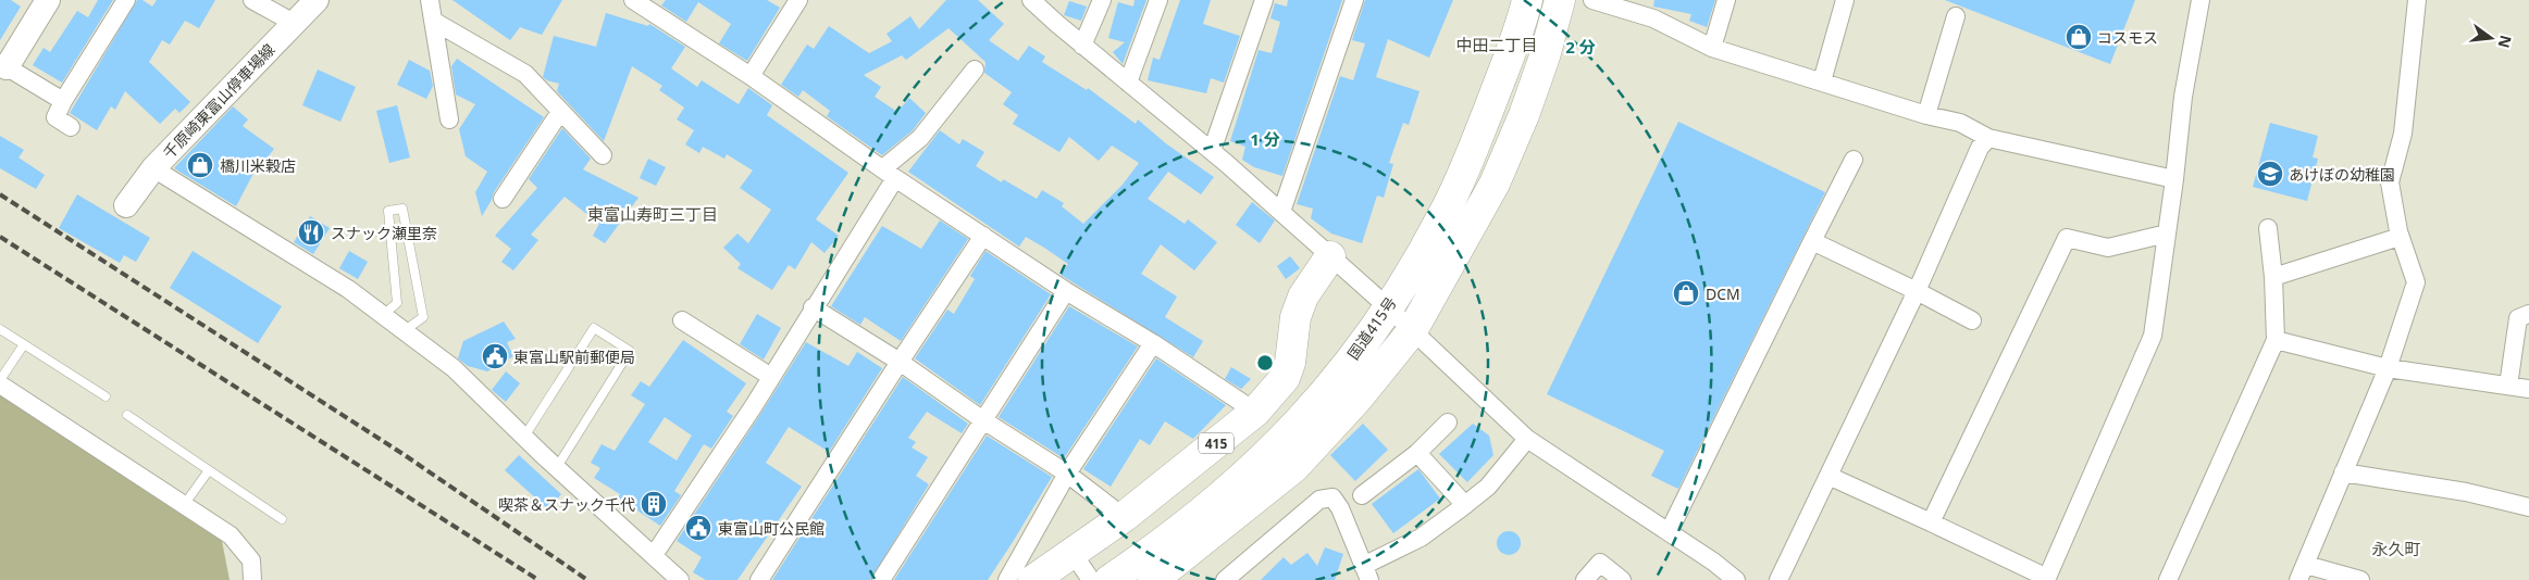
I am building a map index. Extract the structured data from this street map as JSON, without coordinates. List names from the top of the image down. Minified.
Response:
{"streets":{"highway":["国道415号","415"],"main road":["千原崎東富山停車場線"]},"districts":["中田二丁目","東富山寿町三丁目","永久町"],"places":{"shop":["コスモス","橋川米穀店","DCM"],"school or university":["あけぼの幼稚園"],"restaurant":["スナック瀬里奈"],"public building":["東富山駅前郵便局","東富山町公民館"],"building":["喫茶＆スナック千代"]},"north":"right","rings":["2 分","1 分"]}
